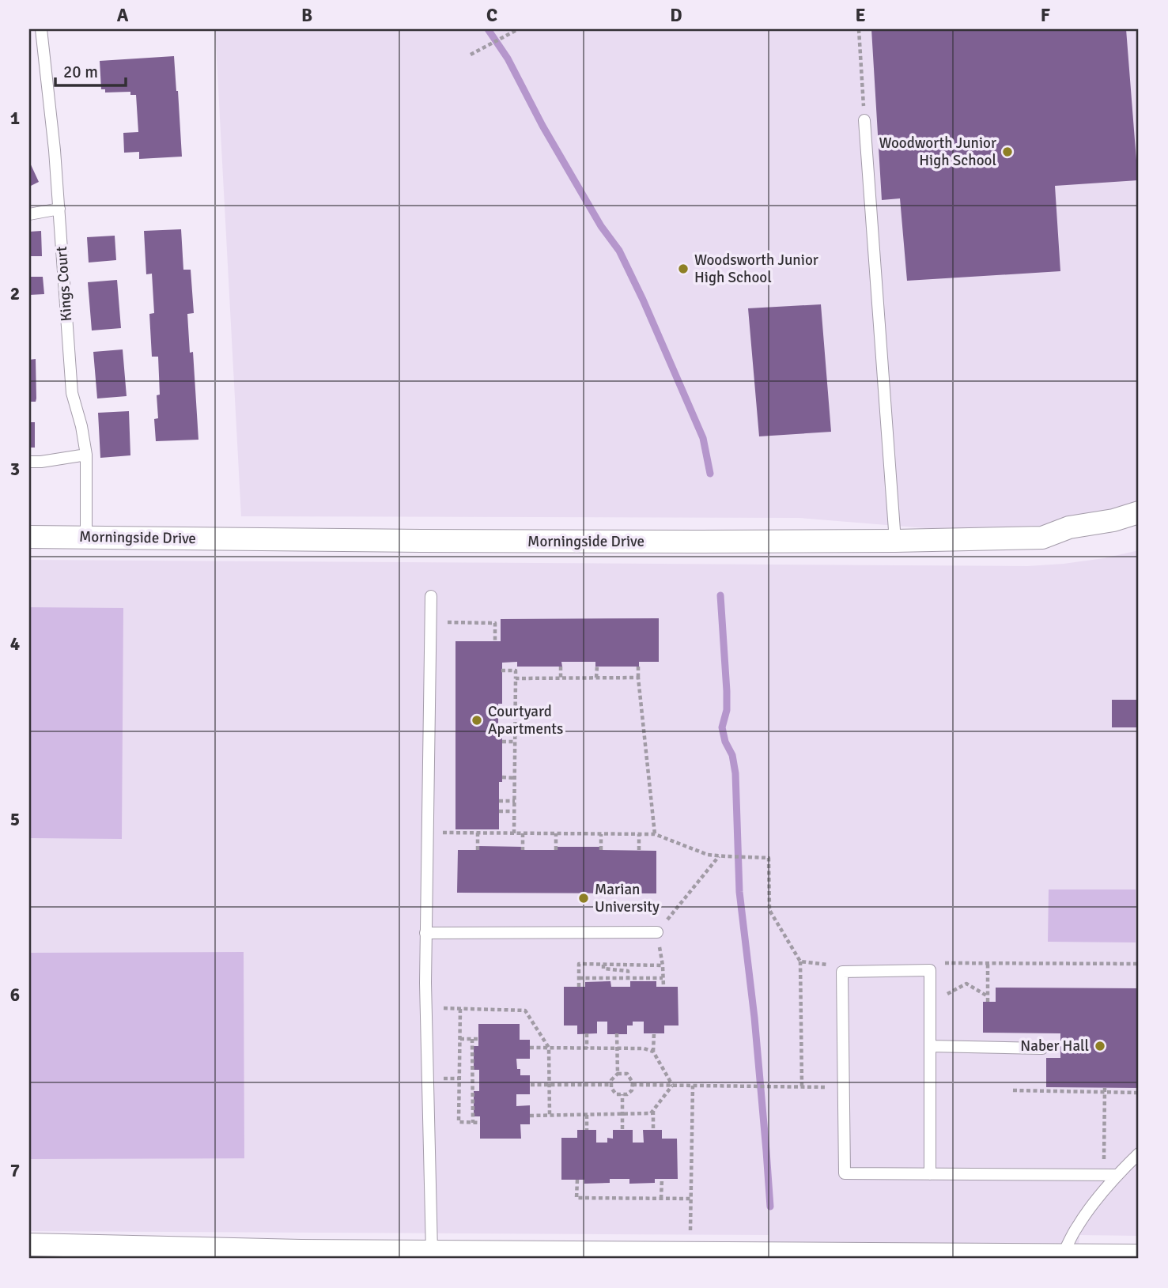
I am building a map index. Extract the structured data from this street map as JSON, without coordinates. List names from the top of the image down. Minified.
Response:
{"streets":{"street":["Morningside Drive"],"lane":["Kings Court"]},"crossings":[["Kings Court","Morningside Drive"]],"places":["Woodworth Junior High School","Woodsworth Junior High School","Courtyard Apartments","Marian University","Naber Hall"],"scale_bar":"20 m","grid":{"columns":["A","B","C","D","E","F"],"rows":["1","2","3","4","5","6","7"]}}
